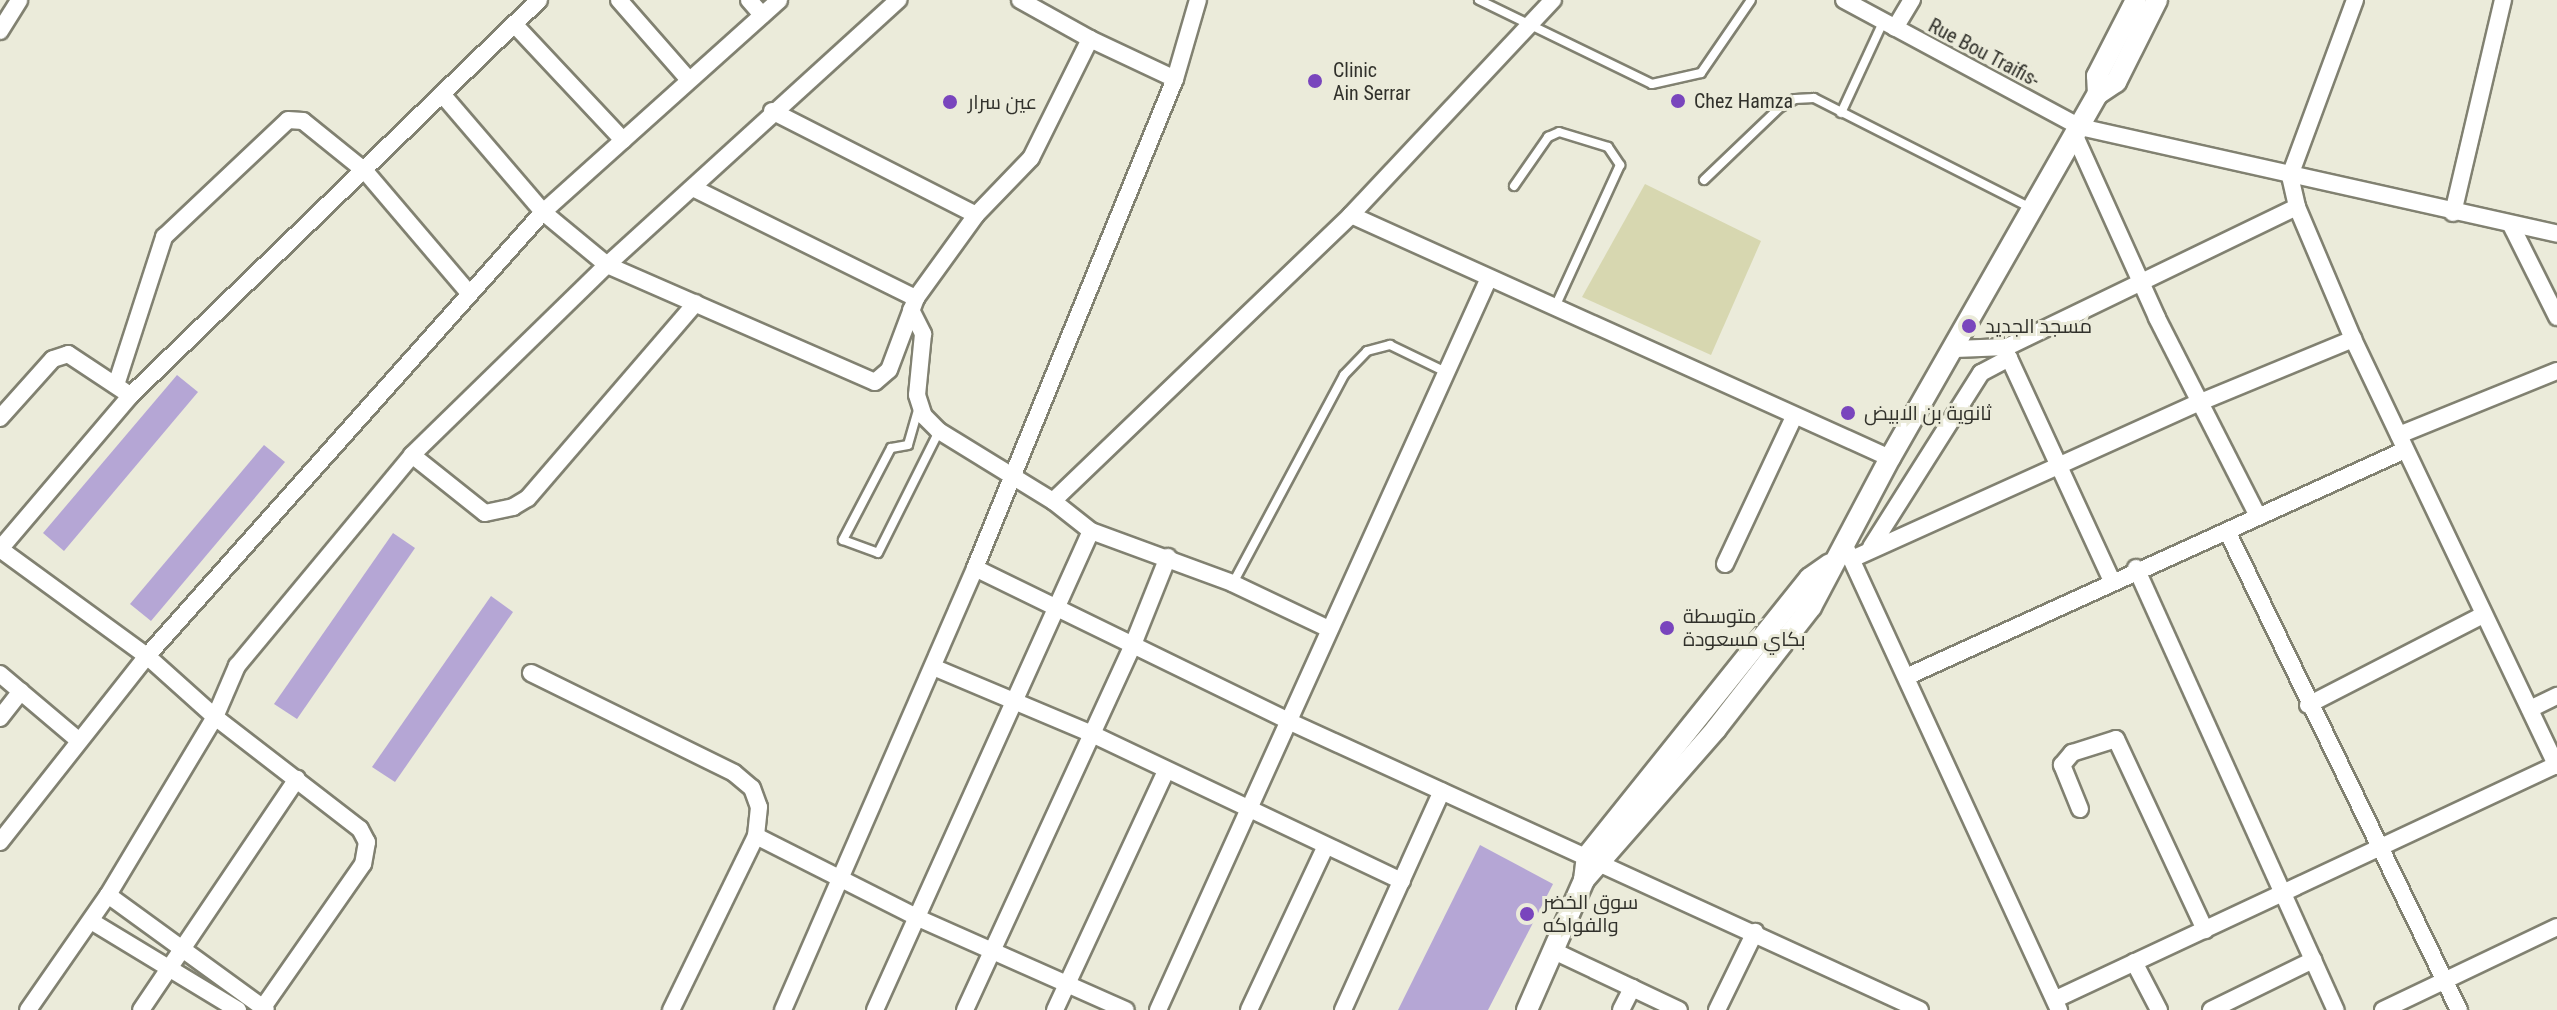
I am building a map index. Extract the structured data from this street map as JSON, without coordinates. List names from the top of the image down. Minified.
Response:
{"streets":{"street":["Rue Bou Traifis-"]},"places":["Clinic Ain Serrar","Chez Hamza","عين سرار","مسجد الجديد","ثانوية بن الابيض","متوسطة بكاي مسعودة","سوق الخضر والفواكه"]}
